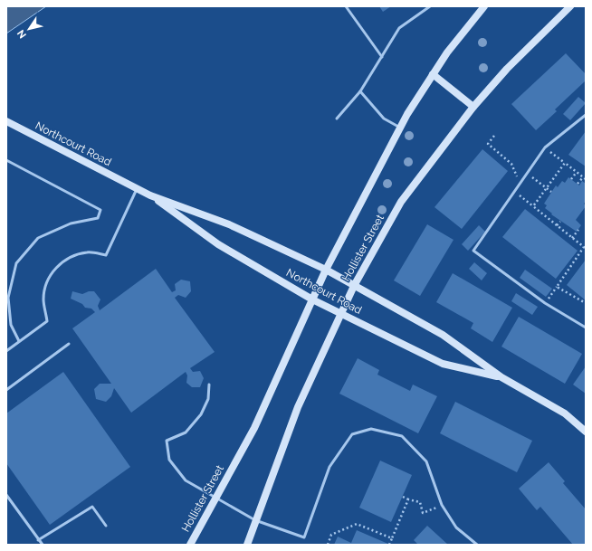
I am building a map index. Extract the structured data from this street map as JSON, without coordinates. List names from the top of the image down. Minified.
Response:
{"streets":{"main road":["Northcourt Road","Hollister Street"]},"crossings":[["Northcourt Road","Hollister Street"]],"north":"bottom left"}
